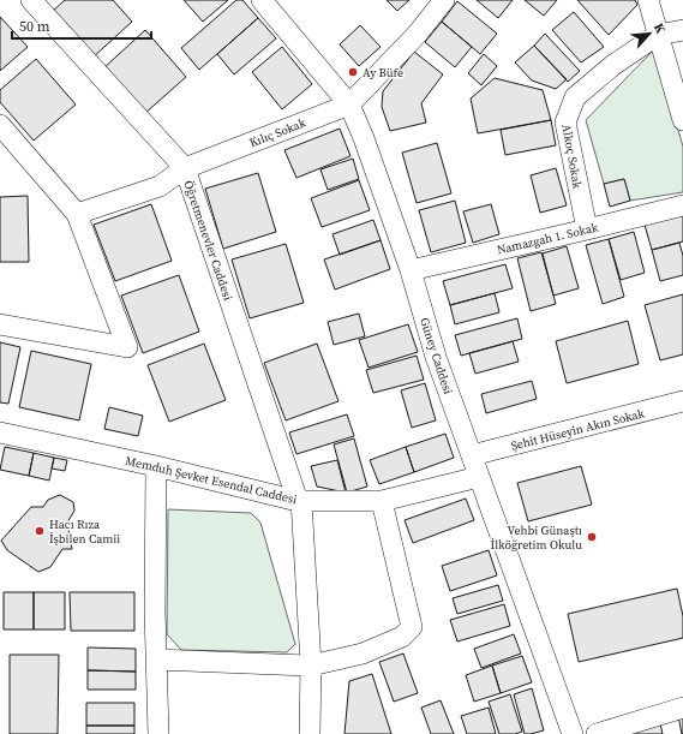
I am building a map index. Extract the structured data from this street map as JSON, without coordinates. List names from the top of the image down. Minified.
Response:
{"streets":{"street":["Kılıç Sokak","Alkoç Sokak","Namazgah 1. Sokak","Öğretmenevler Caddesi","Güney Caddesi","Şehit Hüseyin Akın Sokak","Memduh Şevket Esendal Caddesi"]},"crossings":[["Kılıç Sokak","Öğretmenevler Caddesi"],["Kılıç Sokak","Güney Caddesi"],["Alkoç Sokak","Namazgah 1. Sokak"],["Namazgah 1. Sokak","Güney Caddesi"],["Öğretmenevler Caddesi","Memduh Şevket Esendal Caddesi"],["Güney Caddesi","Şehit Hüseyin Akın Sokak"],["Güney Caddesi","Memduh Şevket Esendal Caddesi"]],"places":["Ay Büfe","Hacı Rıza İşbilen Camii","Vehbi Günaştı İlköğretim Okulu"],"scale_bar":"50 m","north":"top right"}
